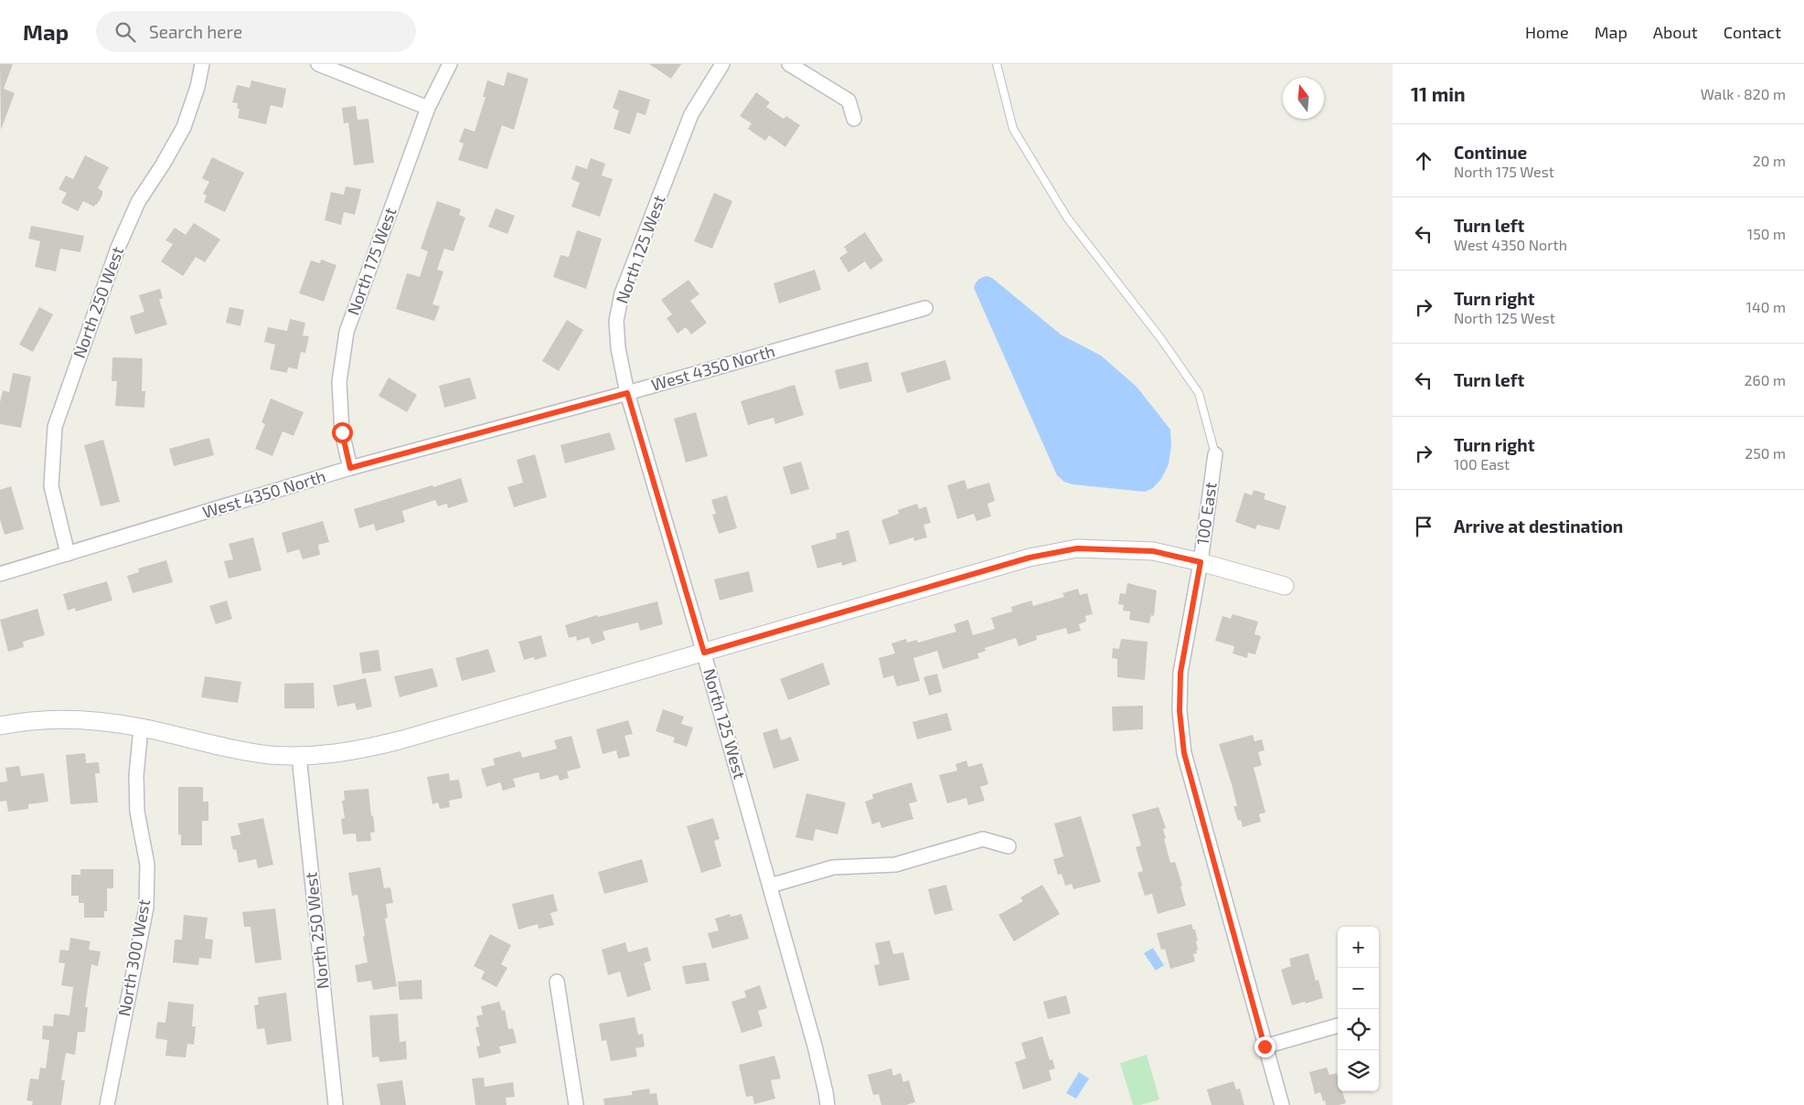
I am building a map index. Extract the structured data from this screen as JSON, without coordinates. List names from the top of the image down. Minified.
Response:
{"streets":{"street":["North 125 West","North 175 West","North 250 West","West 4350 North","100 East","North 300 West"]},"crossings":[["North 125 West","West 4350 North"],["North 175 West","West 4350 North"],["North 250 West","West 4350 North"]],"north":"top","page":{"header":"Map","search":"Search here","nav":["Home","Map","About","Contact"],"heading":["11 min","Walk · 820 m"],"list":[["Continue","North 175 West","20 m"],["Turn left","West 4350 North","150 m"],["Turn right","North 125 West","140 m"],["Turn left","260 m"],["Turn right","100 East","250 m"],"Arrive at destination"],"map_buttons":["+","−"]}}
